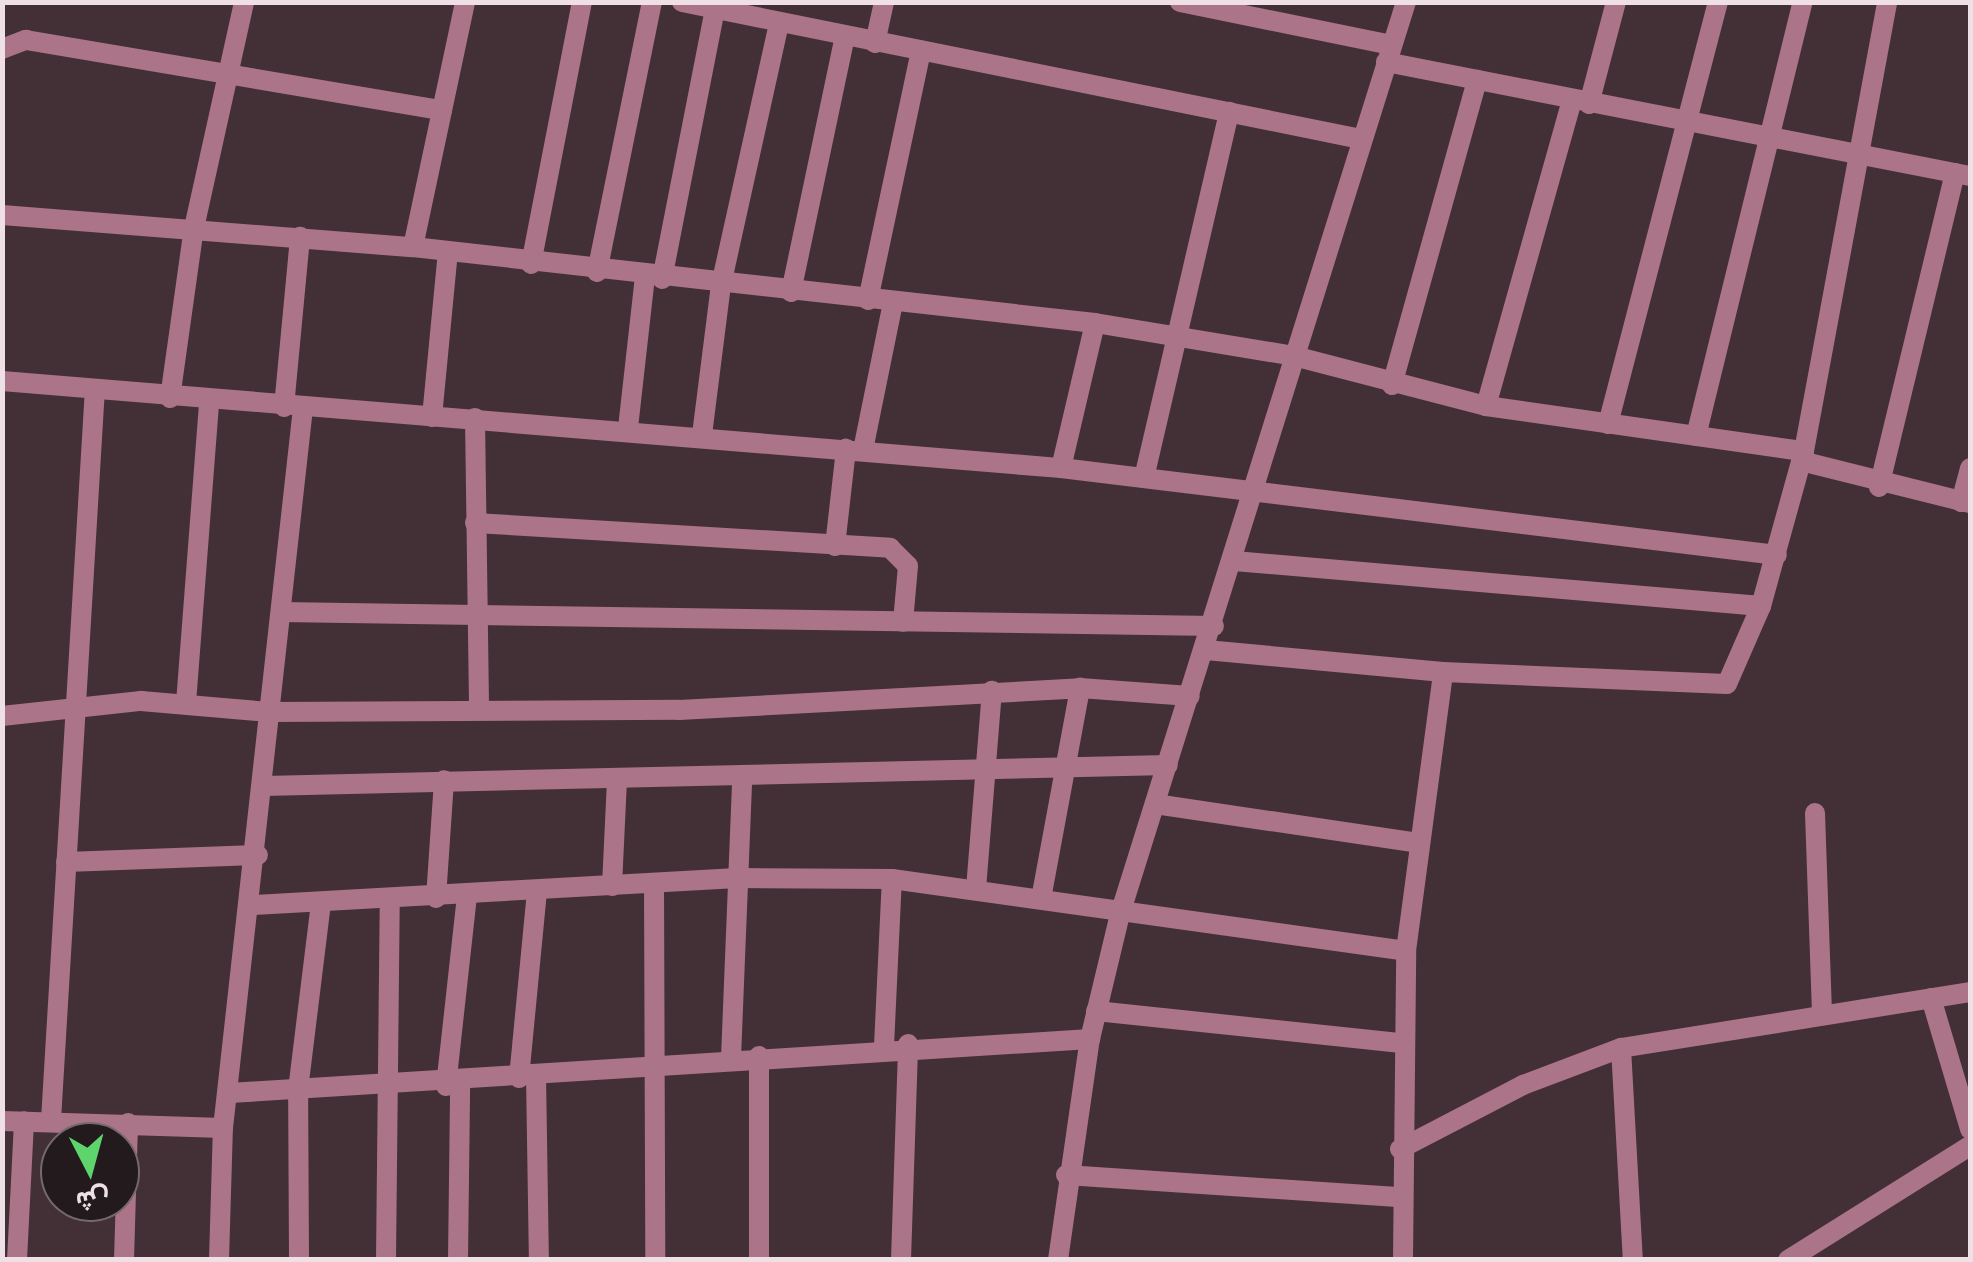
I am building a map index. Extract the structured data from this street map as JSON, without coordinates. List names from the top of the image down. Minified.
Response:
{"north":"bottom"}
